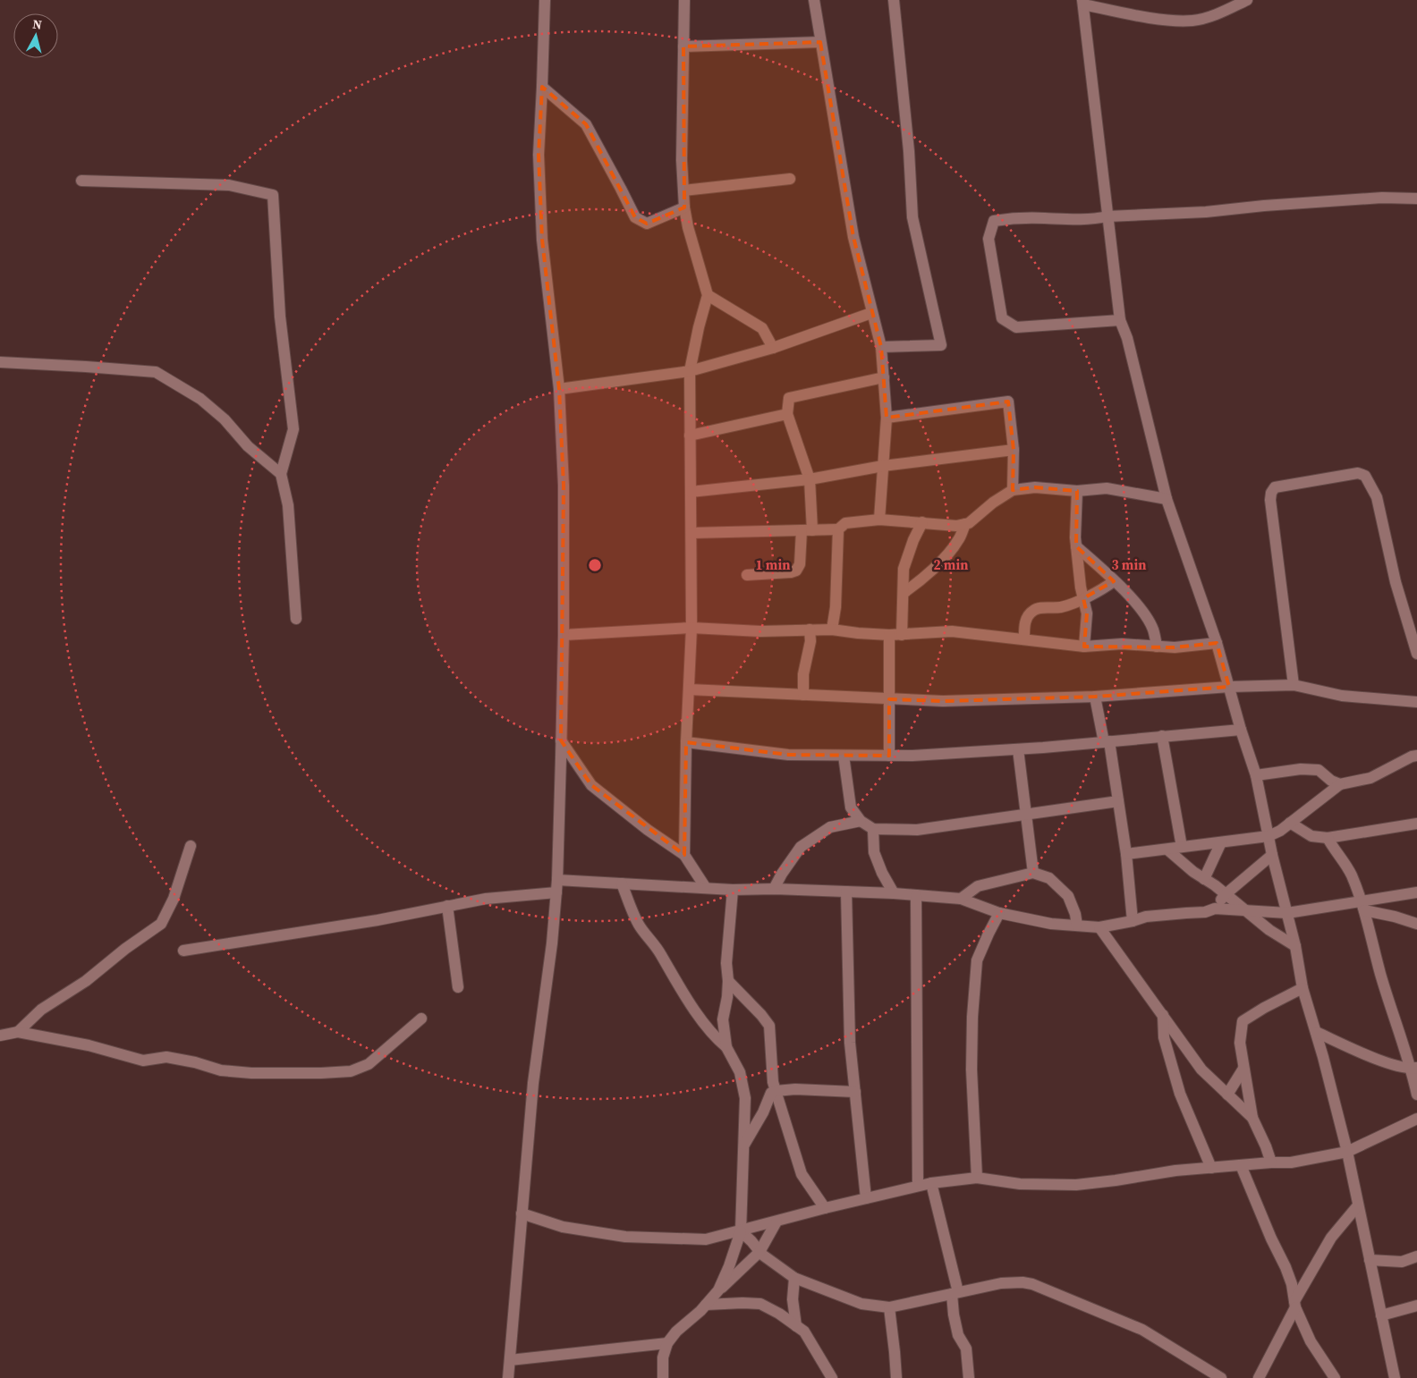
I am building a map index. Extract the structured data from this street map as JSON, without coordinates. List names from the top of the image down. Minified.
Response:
{"north":"top","rings":["1 min","2 min","3 min"]}
